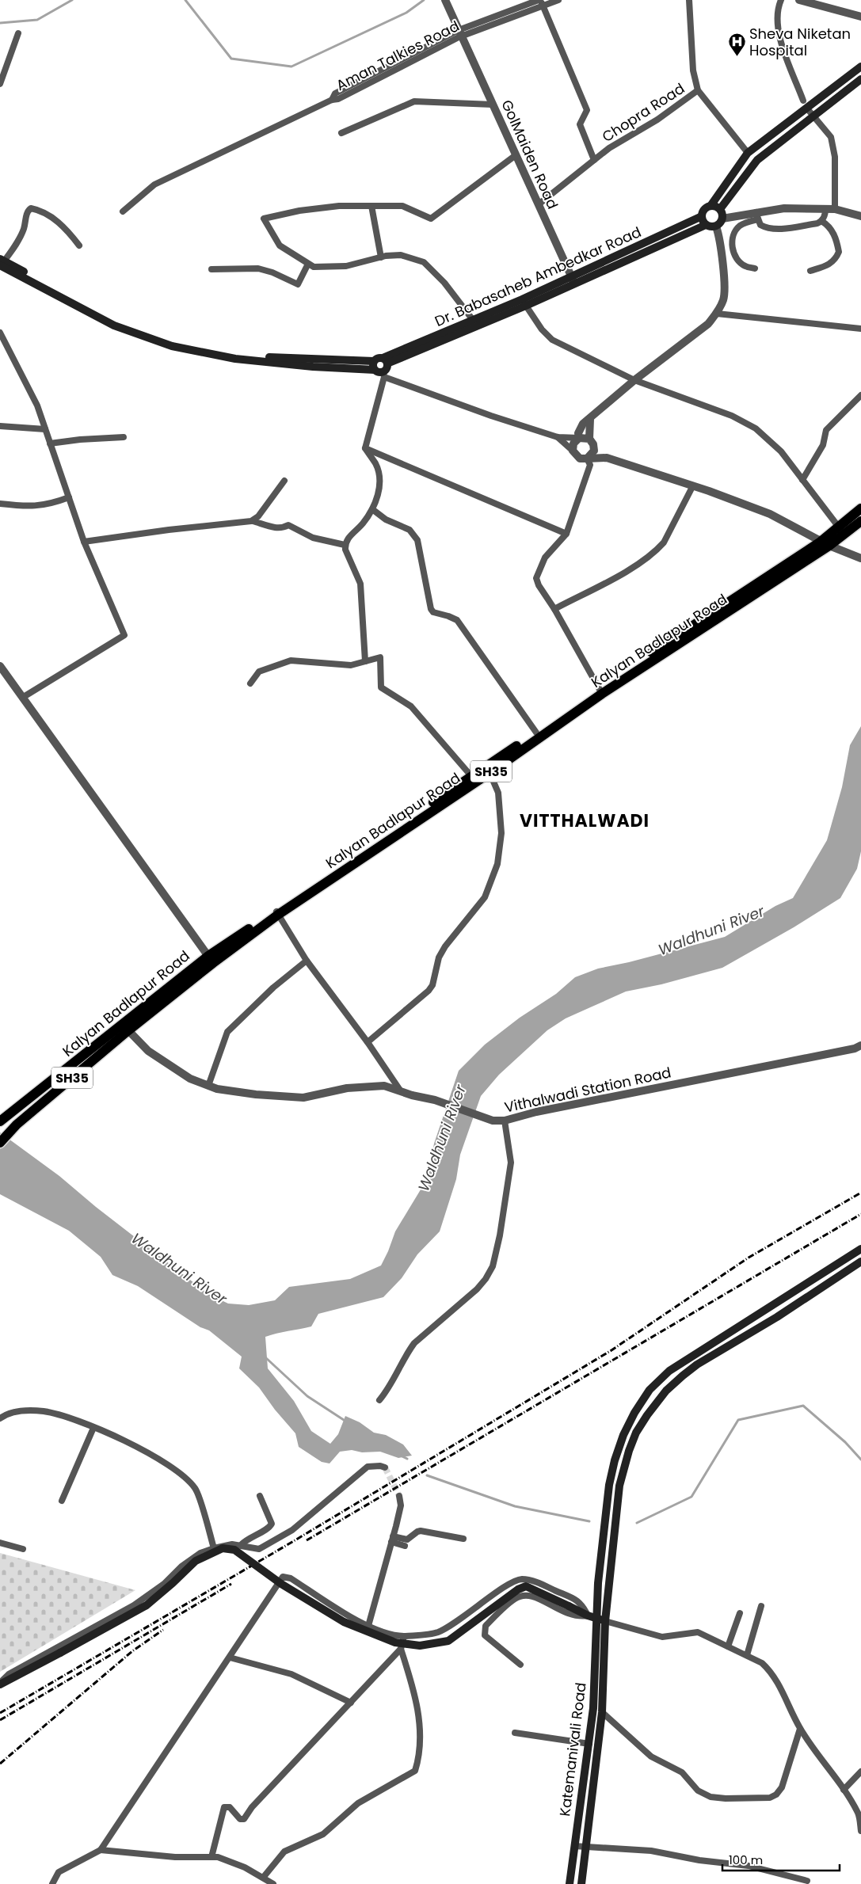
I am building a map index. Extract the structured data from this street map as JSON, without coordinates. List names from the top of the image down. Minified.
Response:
{"streets":{"main road":["Dr. Babasaheb Ambedkar Road","Kalyan Badlapur Road","SH35","Katemanivali Road"],"street":["Aman Talkies Road","Chopra Road","GolMaiden Road","Vithalwadi Station Road"]},"crossings":[["Aman Talkies Road","GolMaiden Road"],["Chopra Road","GolMaiden Road"],["GolMaiden Road","Dr. Babasaheb Ambedkar Road"],["Kalyan Badlapur Road","Vithalwadi Station Road"]],"districts":["VITTHALWADI"],"water":["Waldhuni River"],"places":{"hospital":["Sheva Niketan Hospital"]},"scale_bar":"100 m"}
